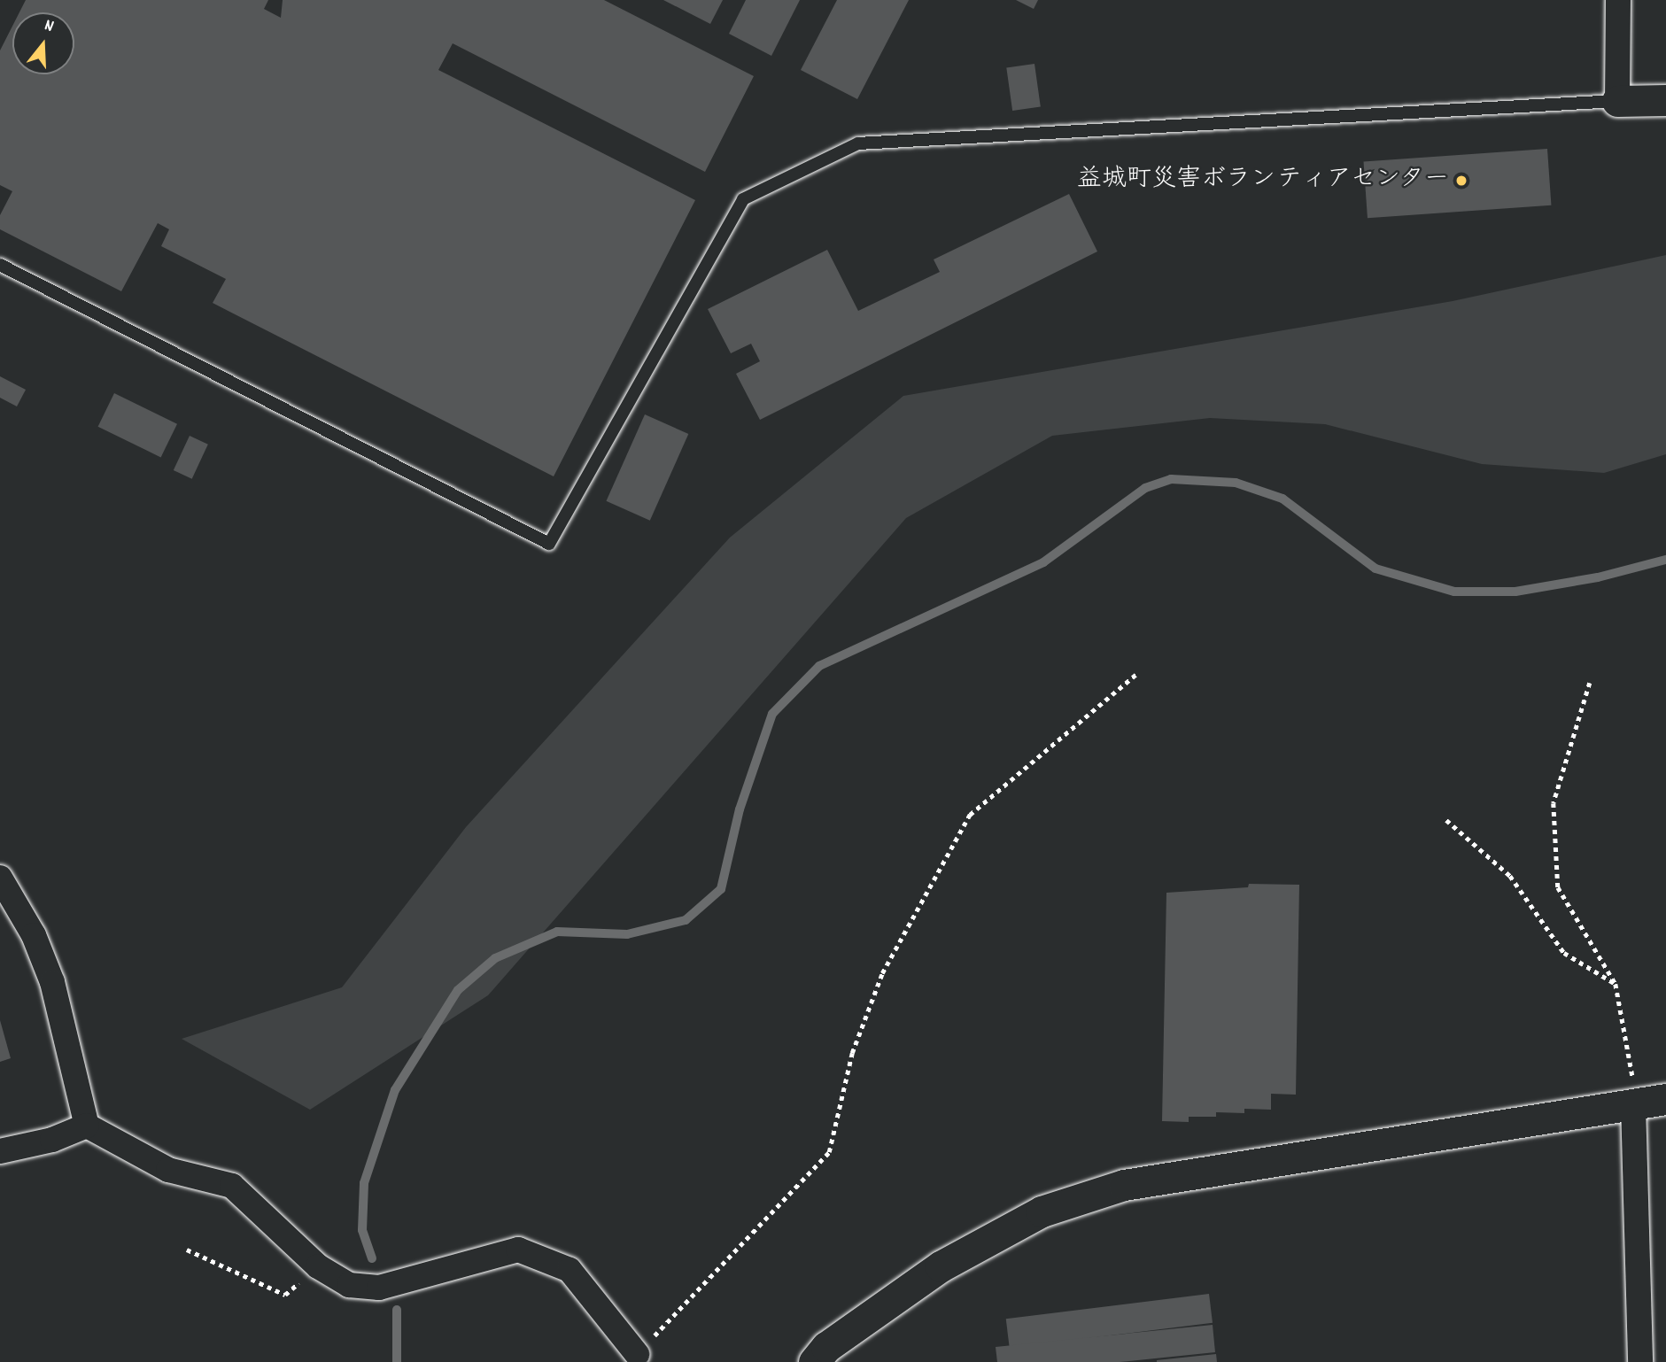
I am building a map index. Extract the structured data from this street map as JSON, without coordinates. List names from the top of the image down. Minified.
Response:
{"places":["益城町災害ボランティアセンター"],"north":"top"}
